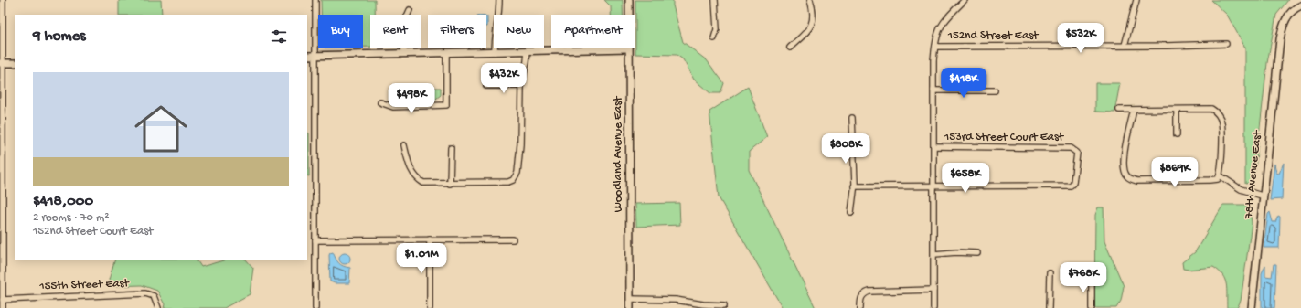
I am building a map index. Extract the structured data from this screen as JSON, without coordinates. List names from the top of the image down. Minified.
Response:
{"streets":{"street":["152nd Street East","153rd Street Court East","Woodland Avenue East","78th Avenue East","155th Street East"]},"page":{"chip":["Buy","Rent","Filters","New","Apartment"],"heading":"9 homes","price":["$532K","$432K","$418K","$498K","$808K","$869K","$658K","$1.01M","$768K"],"list":[{"name":"$418,000","note":"2 rooms · 70 m² · 152nd Street Court East"}]}}
